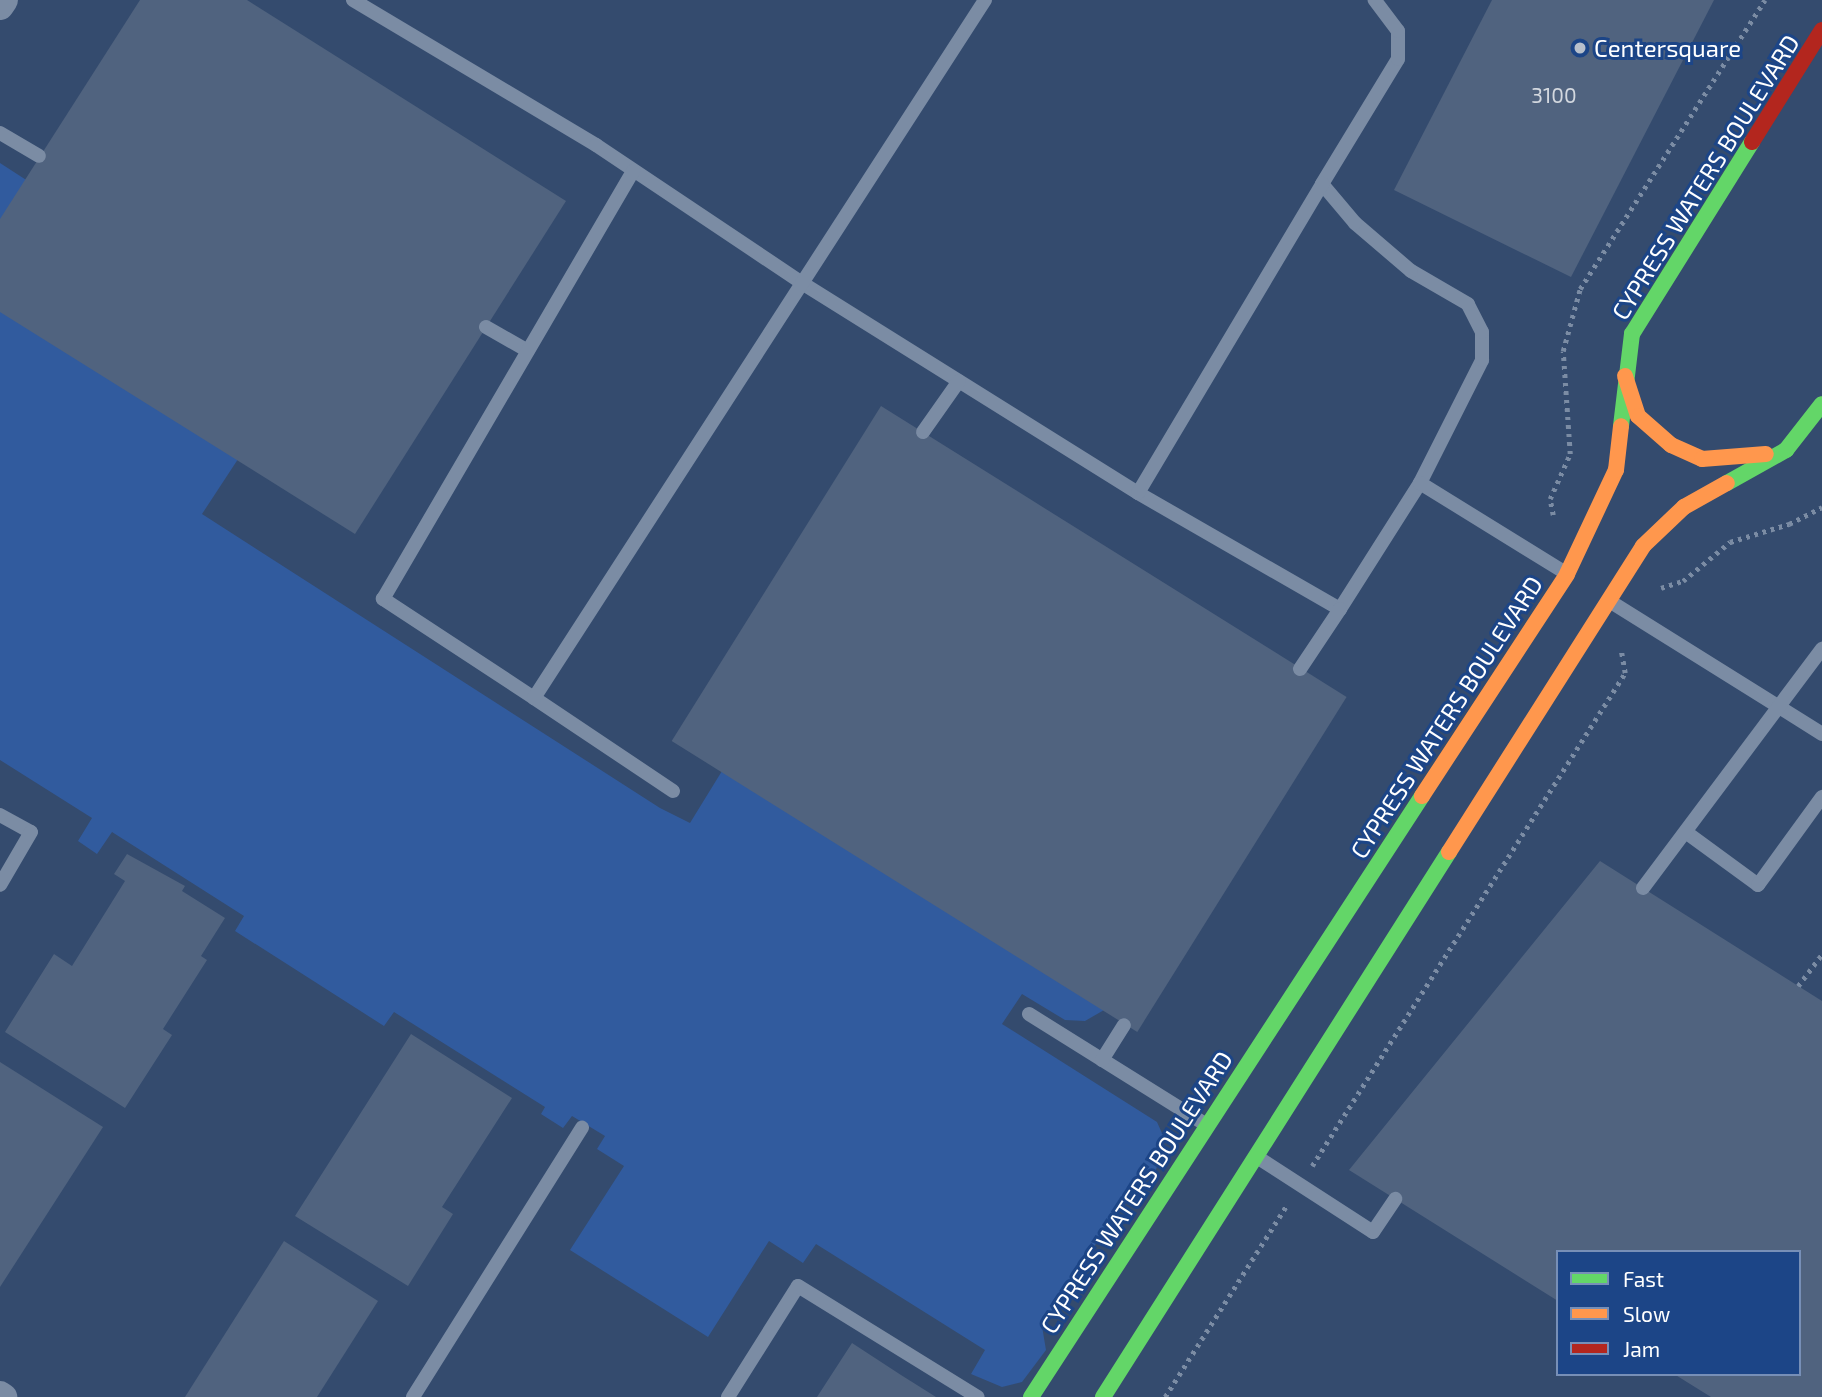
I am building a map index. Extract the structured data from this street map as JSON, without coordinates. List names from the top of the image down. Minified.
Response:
{"streets":{"street":["CYPRESS WATERS BOULEVARD"]},"places":["Centersquare"],"house_numbers":["3100"],"legend":["Fast","Slow","Jam"]}
